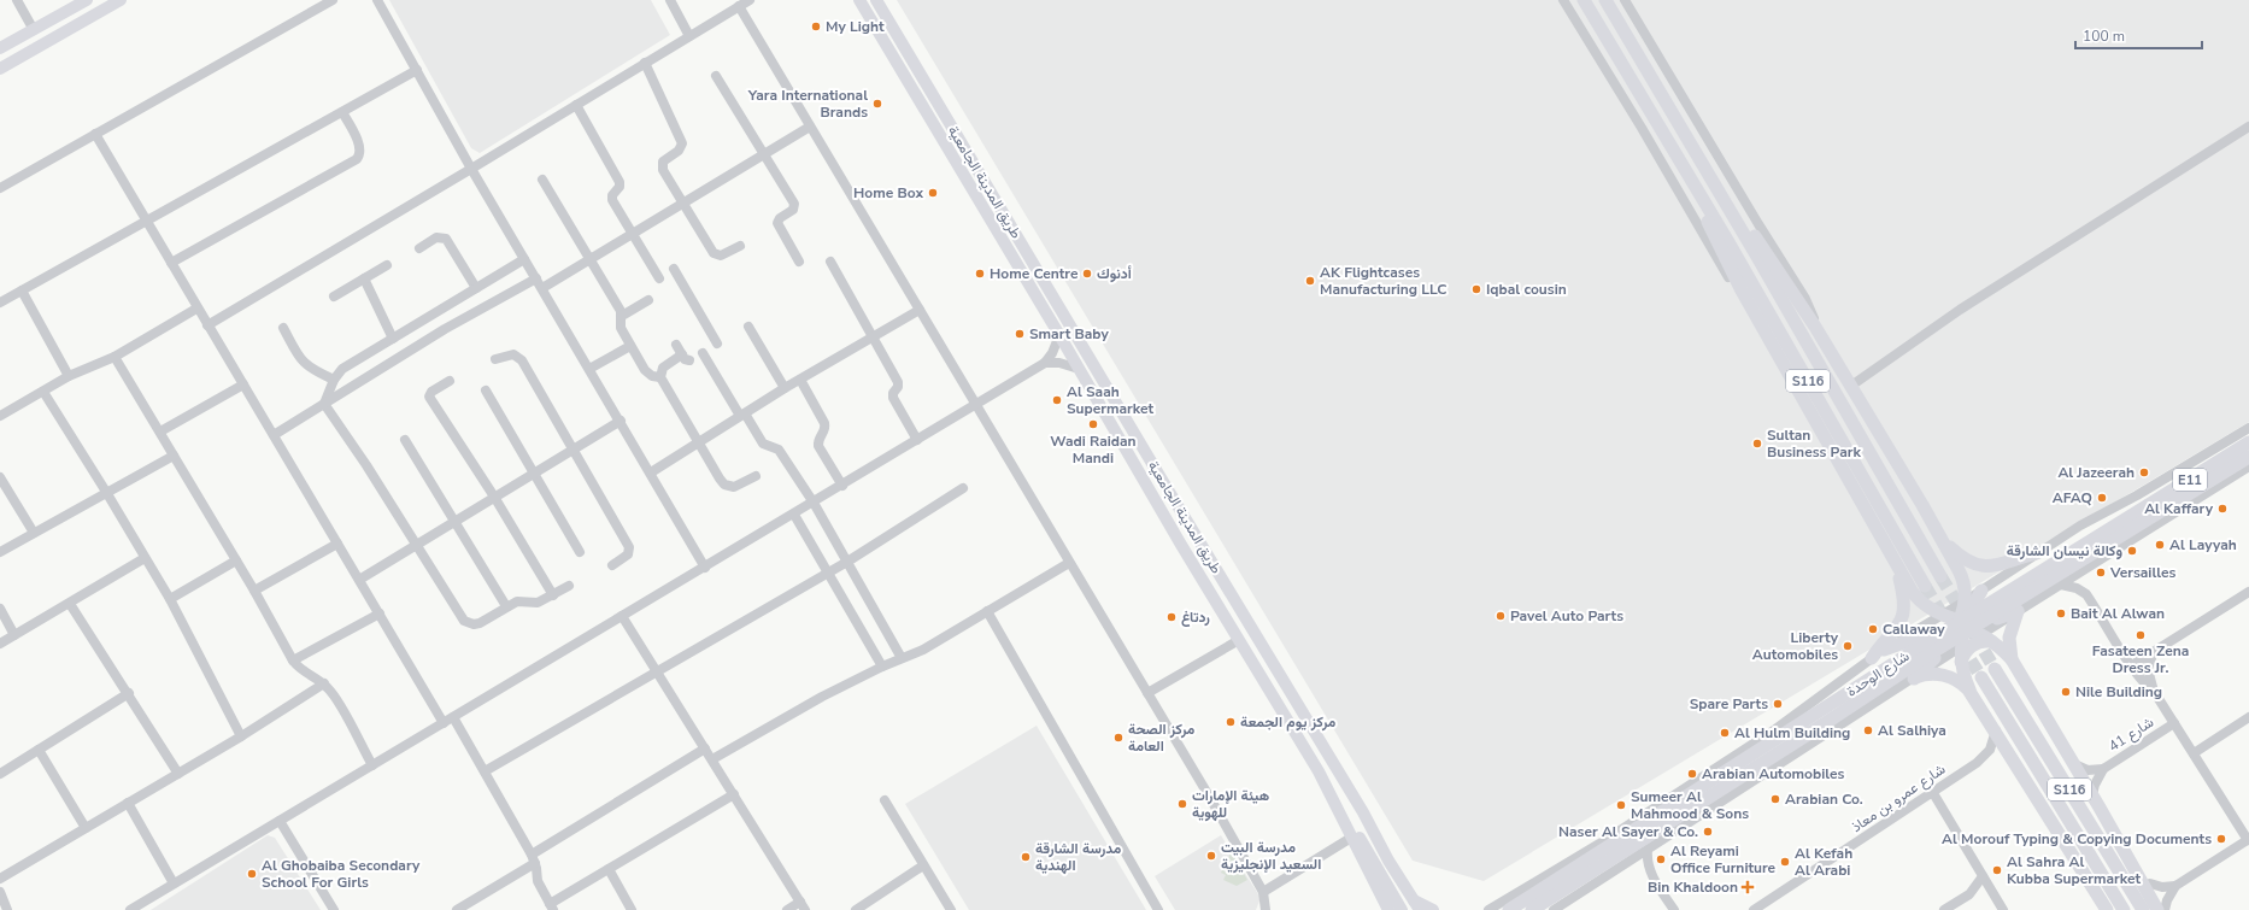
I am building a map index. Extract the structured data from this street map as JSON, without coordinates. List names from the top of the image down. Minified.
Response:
{"streets":{"highway":["S116","E11","شارع الوحدة"],"main road":["طريق المدينة الجامعية"],"street":["شارع 41","شارع عمرو بن معاذ"]},"places":{"other":["My Light","Yara International Brands","Home Box","Home Centre","أدنوك","AK Flightcases Manufacturing LLC","Iqbal cousin","Smart Baby","Al Saah Supermarket","Wadi Raidan Mandi","Sultan Business Park","Al Jazeerah","AFAQ","Al Kaffary","Al Layyah","وكالة نيسان الشارقة","Versailles","Bait Al Alwan","Pavel Auto Parts","ردتاغ","Callaway","Fasateen Zena Dress Jr.","Liberty Automobiles","Nile Building","Spare Parts","مركز يوم الجمعة","Al Salhiya","Al Hulm Building","مركز الصحة العامة","Arabian Automobiles","Arabian Co.","هيئة الإمارات للهوية","Sumeer Al Mahmood & Sons","Naser Al Sayer & Co.","Al Morouf Typing & Copying Documents","مدرسة البيت السعيد الإنجليزية","مدرسة الشارقة الهندية","Al Reyami Office Furniture","Al Kefah Al Arabi","Al Sahra Al Kubba Supermarket","Al Ghobaiba Secondary School For Girls"],"health":["Bin Khaldoon"]},"scale_bar":"100 m"}
